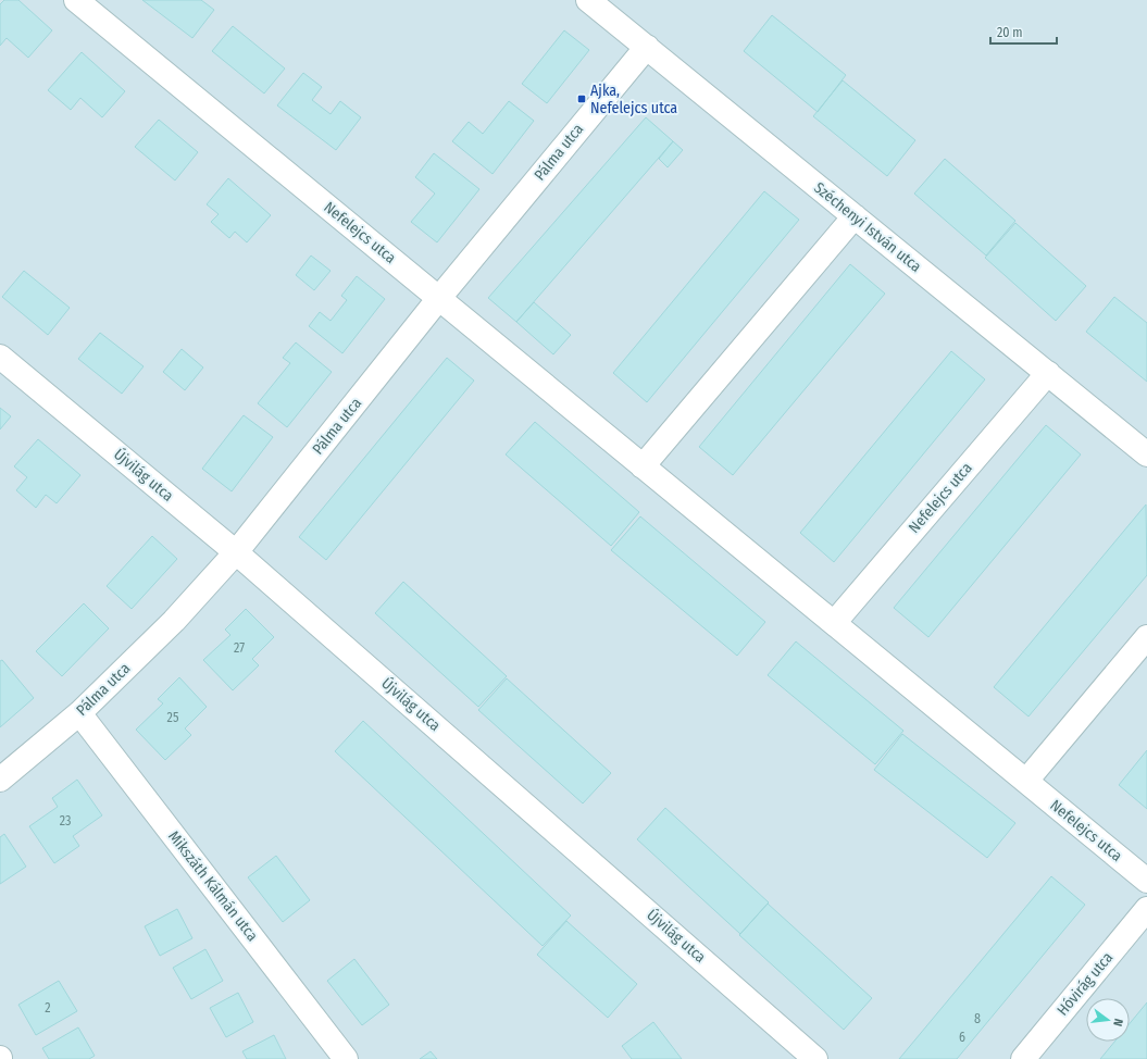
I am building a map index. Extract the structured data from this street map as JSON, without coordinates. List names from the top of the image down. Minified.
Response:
{"streets":{"street":["Pálma utca","Széchenyi István utca","Nefelejcs utca","Újvilág utca","Mikszáth Kálmán utca","Hóvirág utca"]},"crossings":[["Pálma utca","Széchenyi István utca"],["Pálma utca","Nefelejcs utca"],["Pálma utca","Újvilág utca"],["Pálma utca","Mikszáth Kálmán utca"],["Széchenyi István utca","Nefelejcs utca"]],"places":{"transit":["Ajka, Nefelejcs utca"]},"house_numbers":["27","25","23","2","8","6"],"scale_bar":"20 m","north":"right"}
